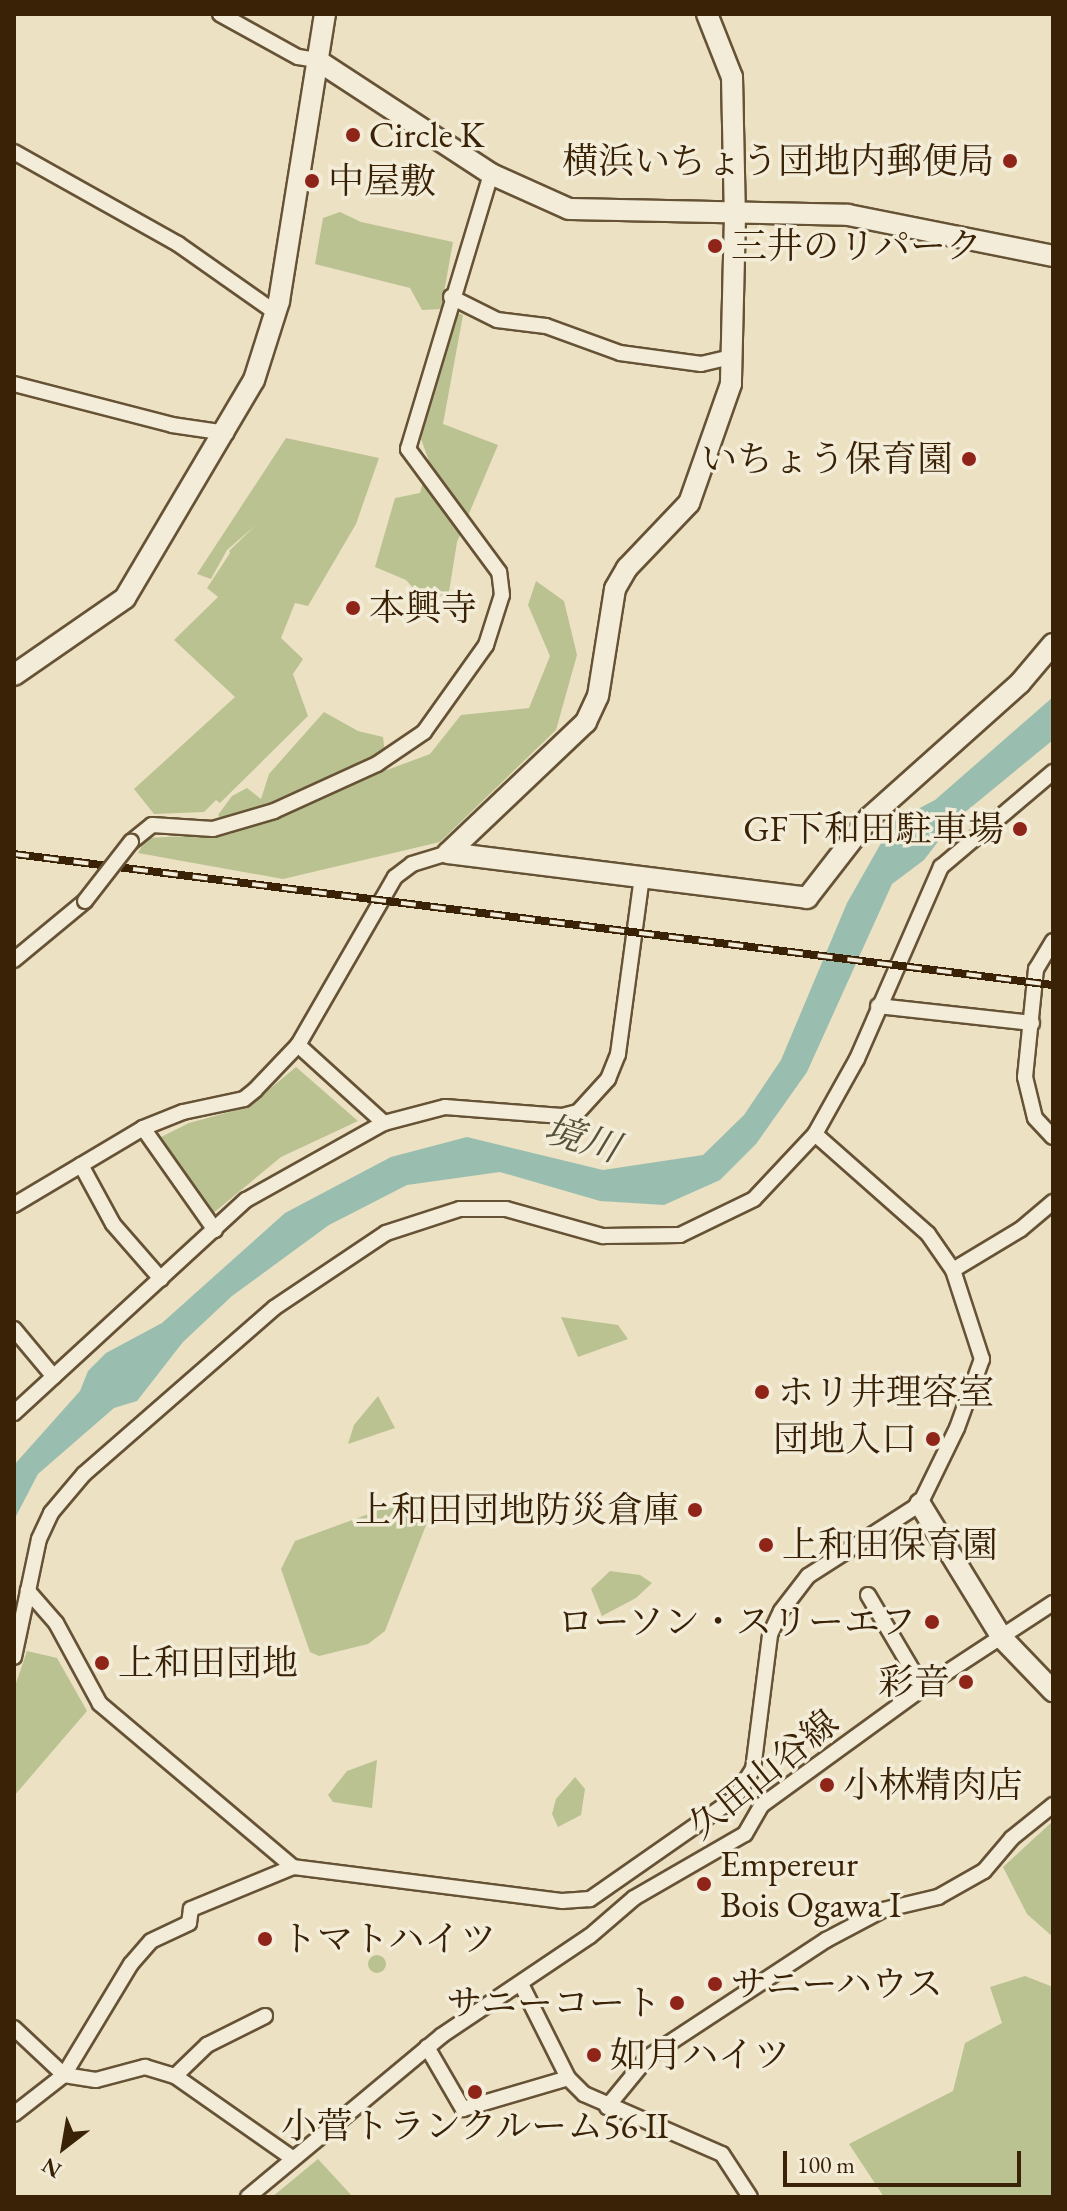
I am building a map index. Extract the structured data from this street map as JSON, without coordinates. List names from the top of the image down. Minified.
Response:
{"streets":{"street":["久田山谷線"]},"water":["境川"],"places":["Circle K","横浜いちょう団地内郵便局","中屋敷","三井のリパーク","いちょう保育園","本興寺","GF下和田駐車場","ホリ井理容室","団地入口","上和田団地防災倉庫","上和田保育園","ローソン・スリーエフ","上和田団地","彩音","小林精肉店","Empereur Bois Ogawa Ⅰ","トマトハイツ","サニーハウス","サニーコート","如月ハイツ","小菅トランクルーム56 Ⅱ"],"scale_bar":"100 m","north":"bottom left"}
